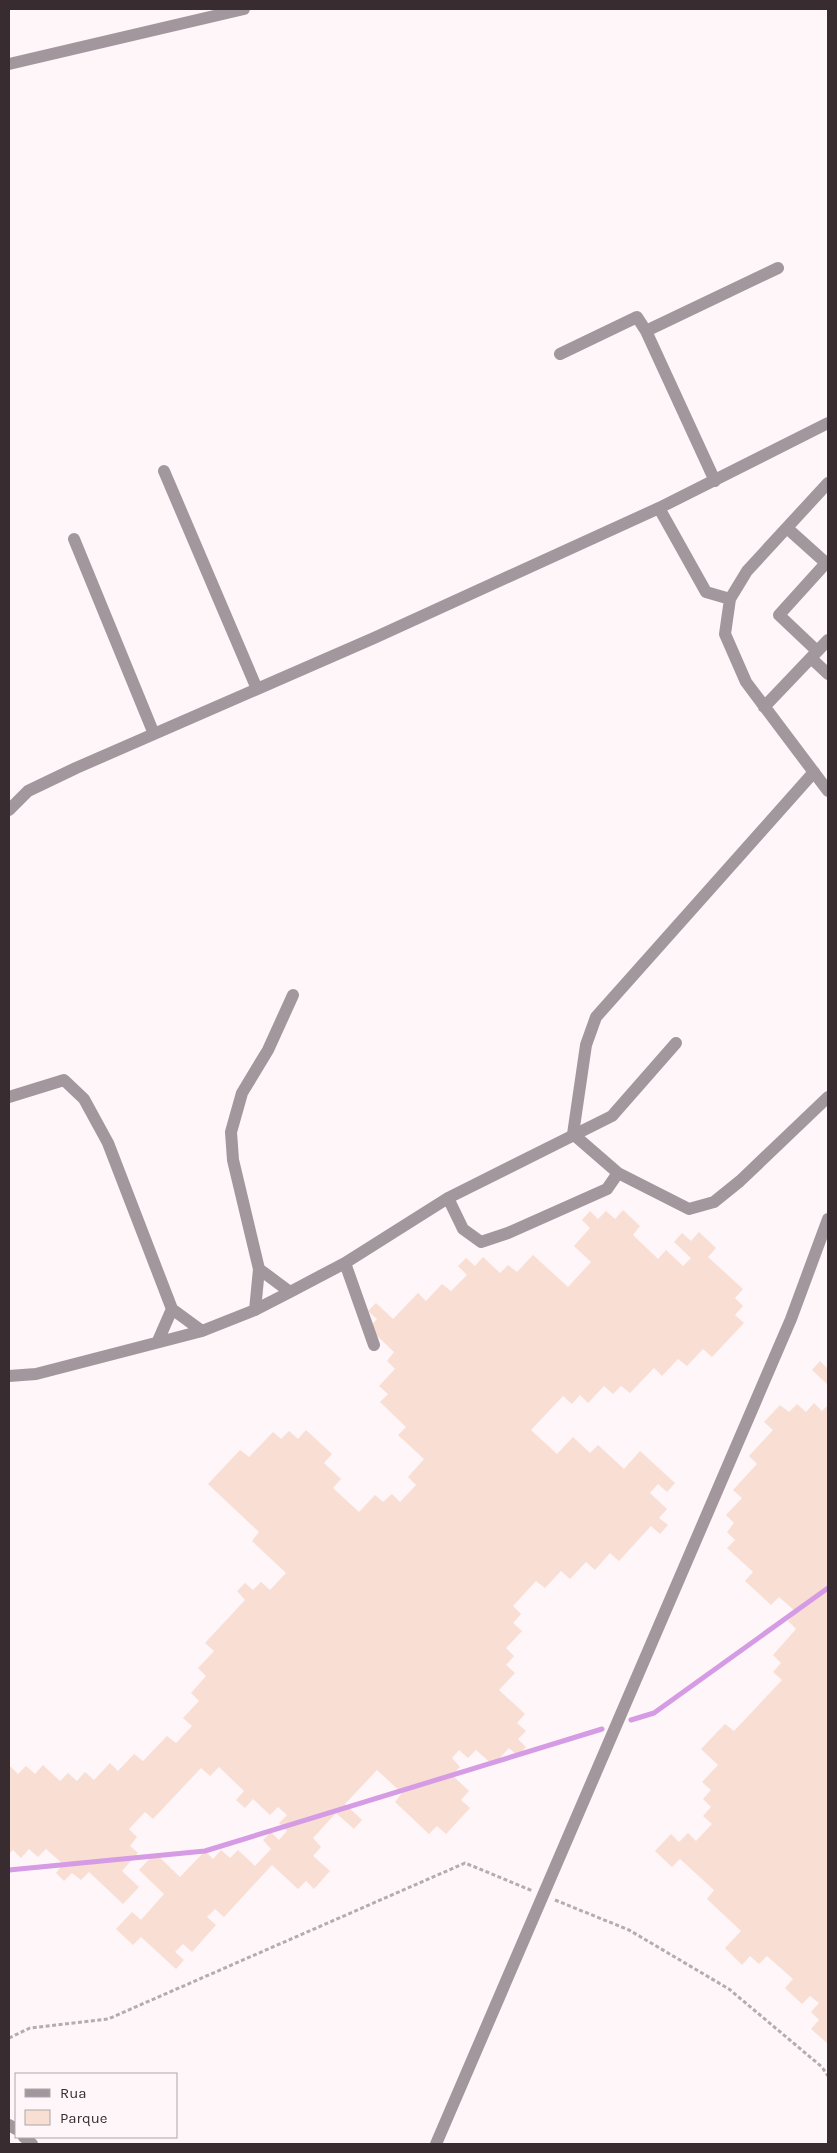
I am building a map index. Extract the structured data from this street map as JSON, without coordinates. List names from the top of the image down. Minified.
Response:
{"legend":["Rua","Parque"]}
